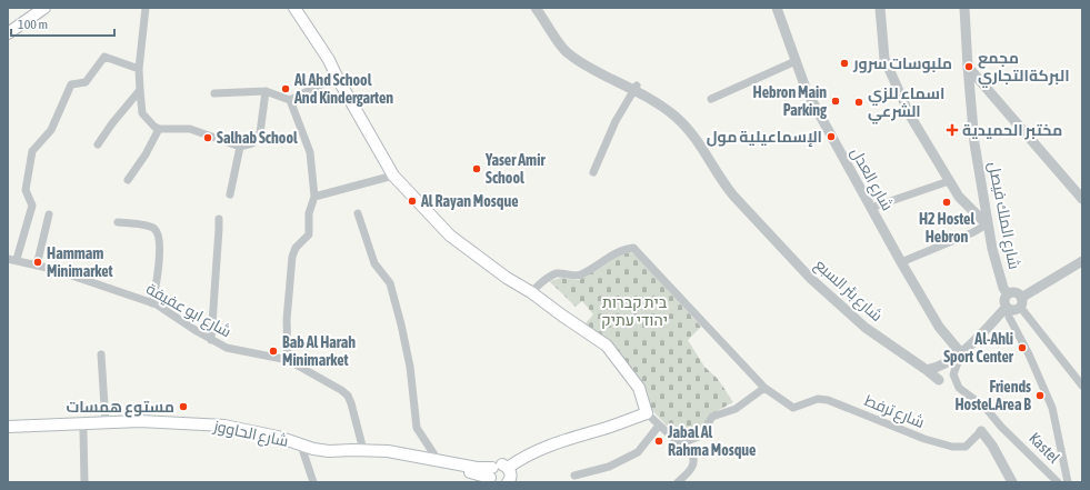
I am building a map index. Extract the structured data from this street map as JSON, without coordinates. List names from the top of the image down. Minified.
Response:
{"streets":{"main road":["شارع الحاووز"],"street":["شارع العدل","شارع الملك فيصل","شارع بئر السبع","شارع ابو عفيفة","شارع ترفط","Kastel"]},"crossings":[["شارع العدل","Kastel"],["شارع ابو عفيفة","شارع الحاووز"]],"parks":["בית קברות יהודי עתיק"],"places":{"other":["ملبوسات سرور","مجمع البركةالتجاري","Al Ahd School And Kindergarten","Hebron Main Parking","اسماء للزي الشرعي","الإسماعيلية مول","Salhab School","Yaser Amir School","Al Rayan Mosque","H2 Hostel Hebron","Hammam Minimarket","Al-Ahli Sport Center","Bab Al Harah Minimarket","Friends Hostel.Area B","مستوع همسات","Jabal Al Rahma Mosque"],"health":["مختبر الحميدية"]},"scale_bar":"100 m"}
